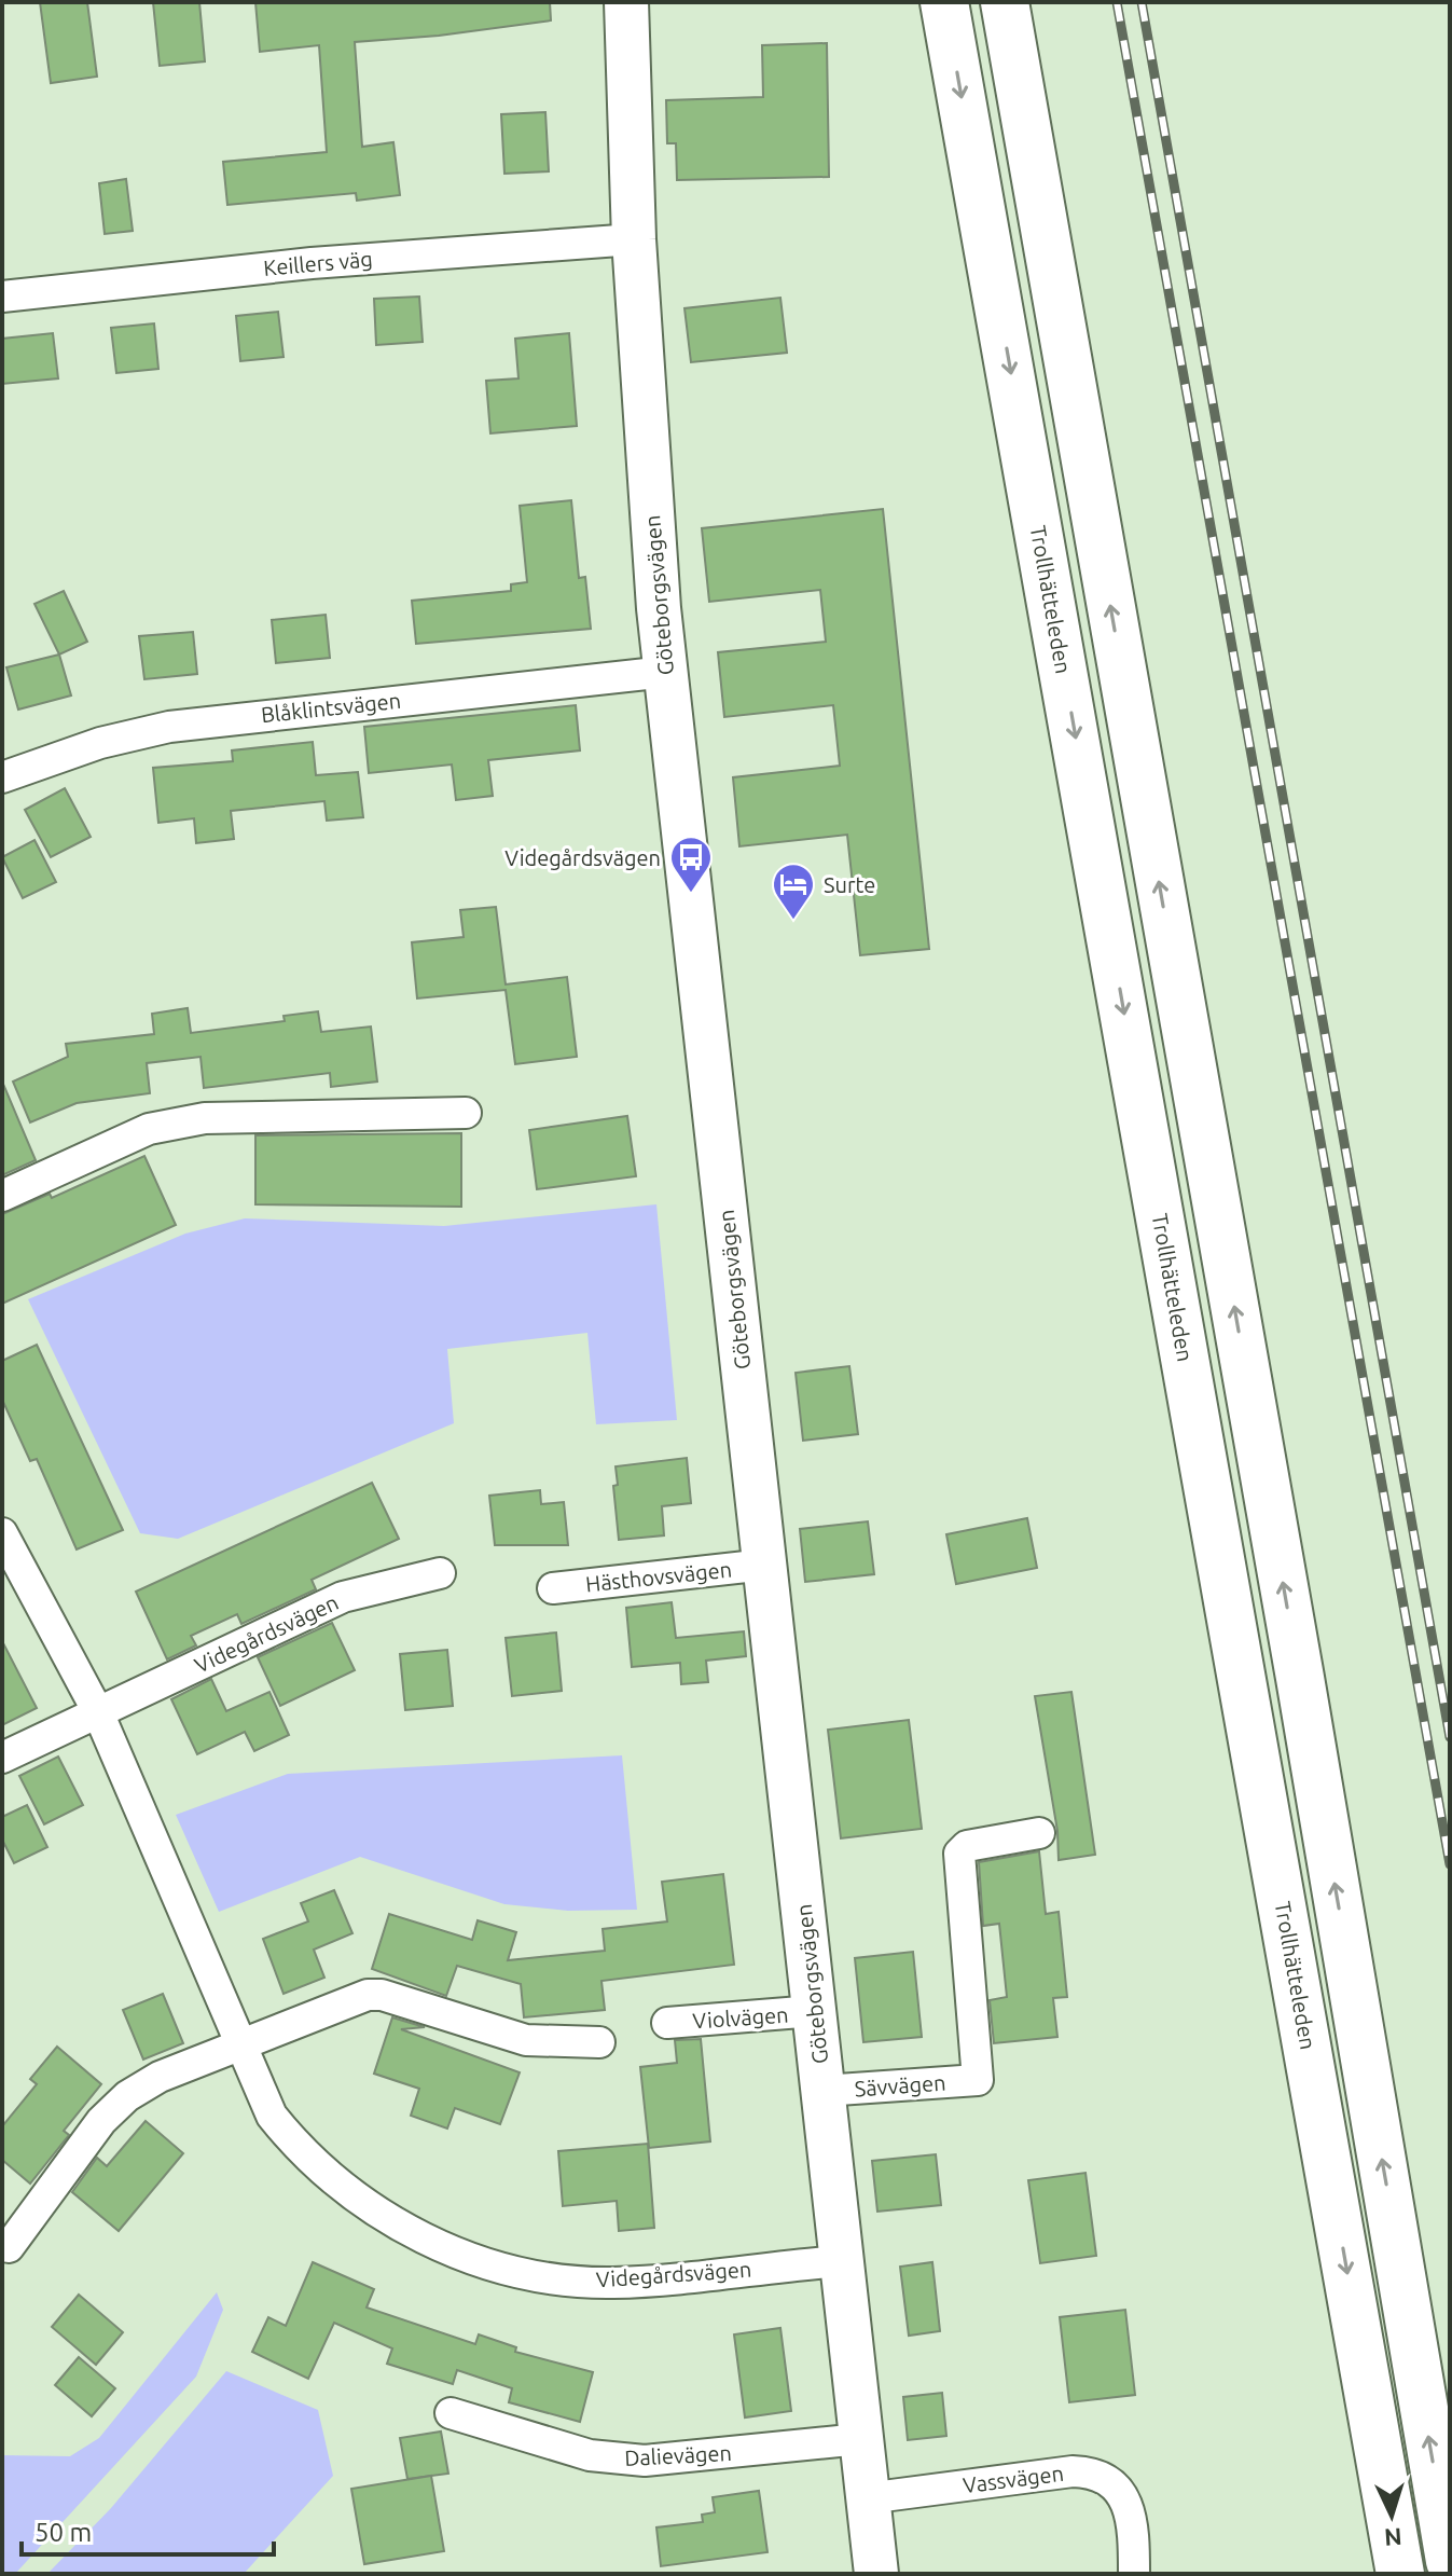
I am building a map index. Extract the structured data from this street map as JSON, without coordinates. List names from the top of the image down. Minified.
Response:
{"streets":{"highway":["Trollhätteleden"],"street":["Keillers väg","Göteborgsvägen","Blåklintsvägen","Hästhovsvägen","Videgårdsvägen","Violvägen","Sävvägen","Dalievägen","Vassvägen"]},"crossings":[["Keillers väg","Göteborgsvägen"],["Göteborgsvägen","Blåklintsvägen"],["Göteborgsvägen","Hästhovsvägen"],["Göteborgsvägen","Videgårdsvägen"],["Göteborgsvägen","Violvägen"],["Göteborgsvägen","Sävvägen"],["Göteborgsvägen","Dalievägen"],["Göteborgsvägen","Vassvägen"]],"places":{"bus stop":["Videgårdsvägen"],"hotel":["Surte"]},"scale_bar":"50 m","north":"bottom"}
